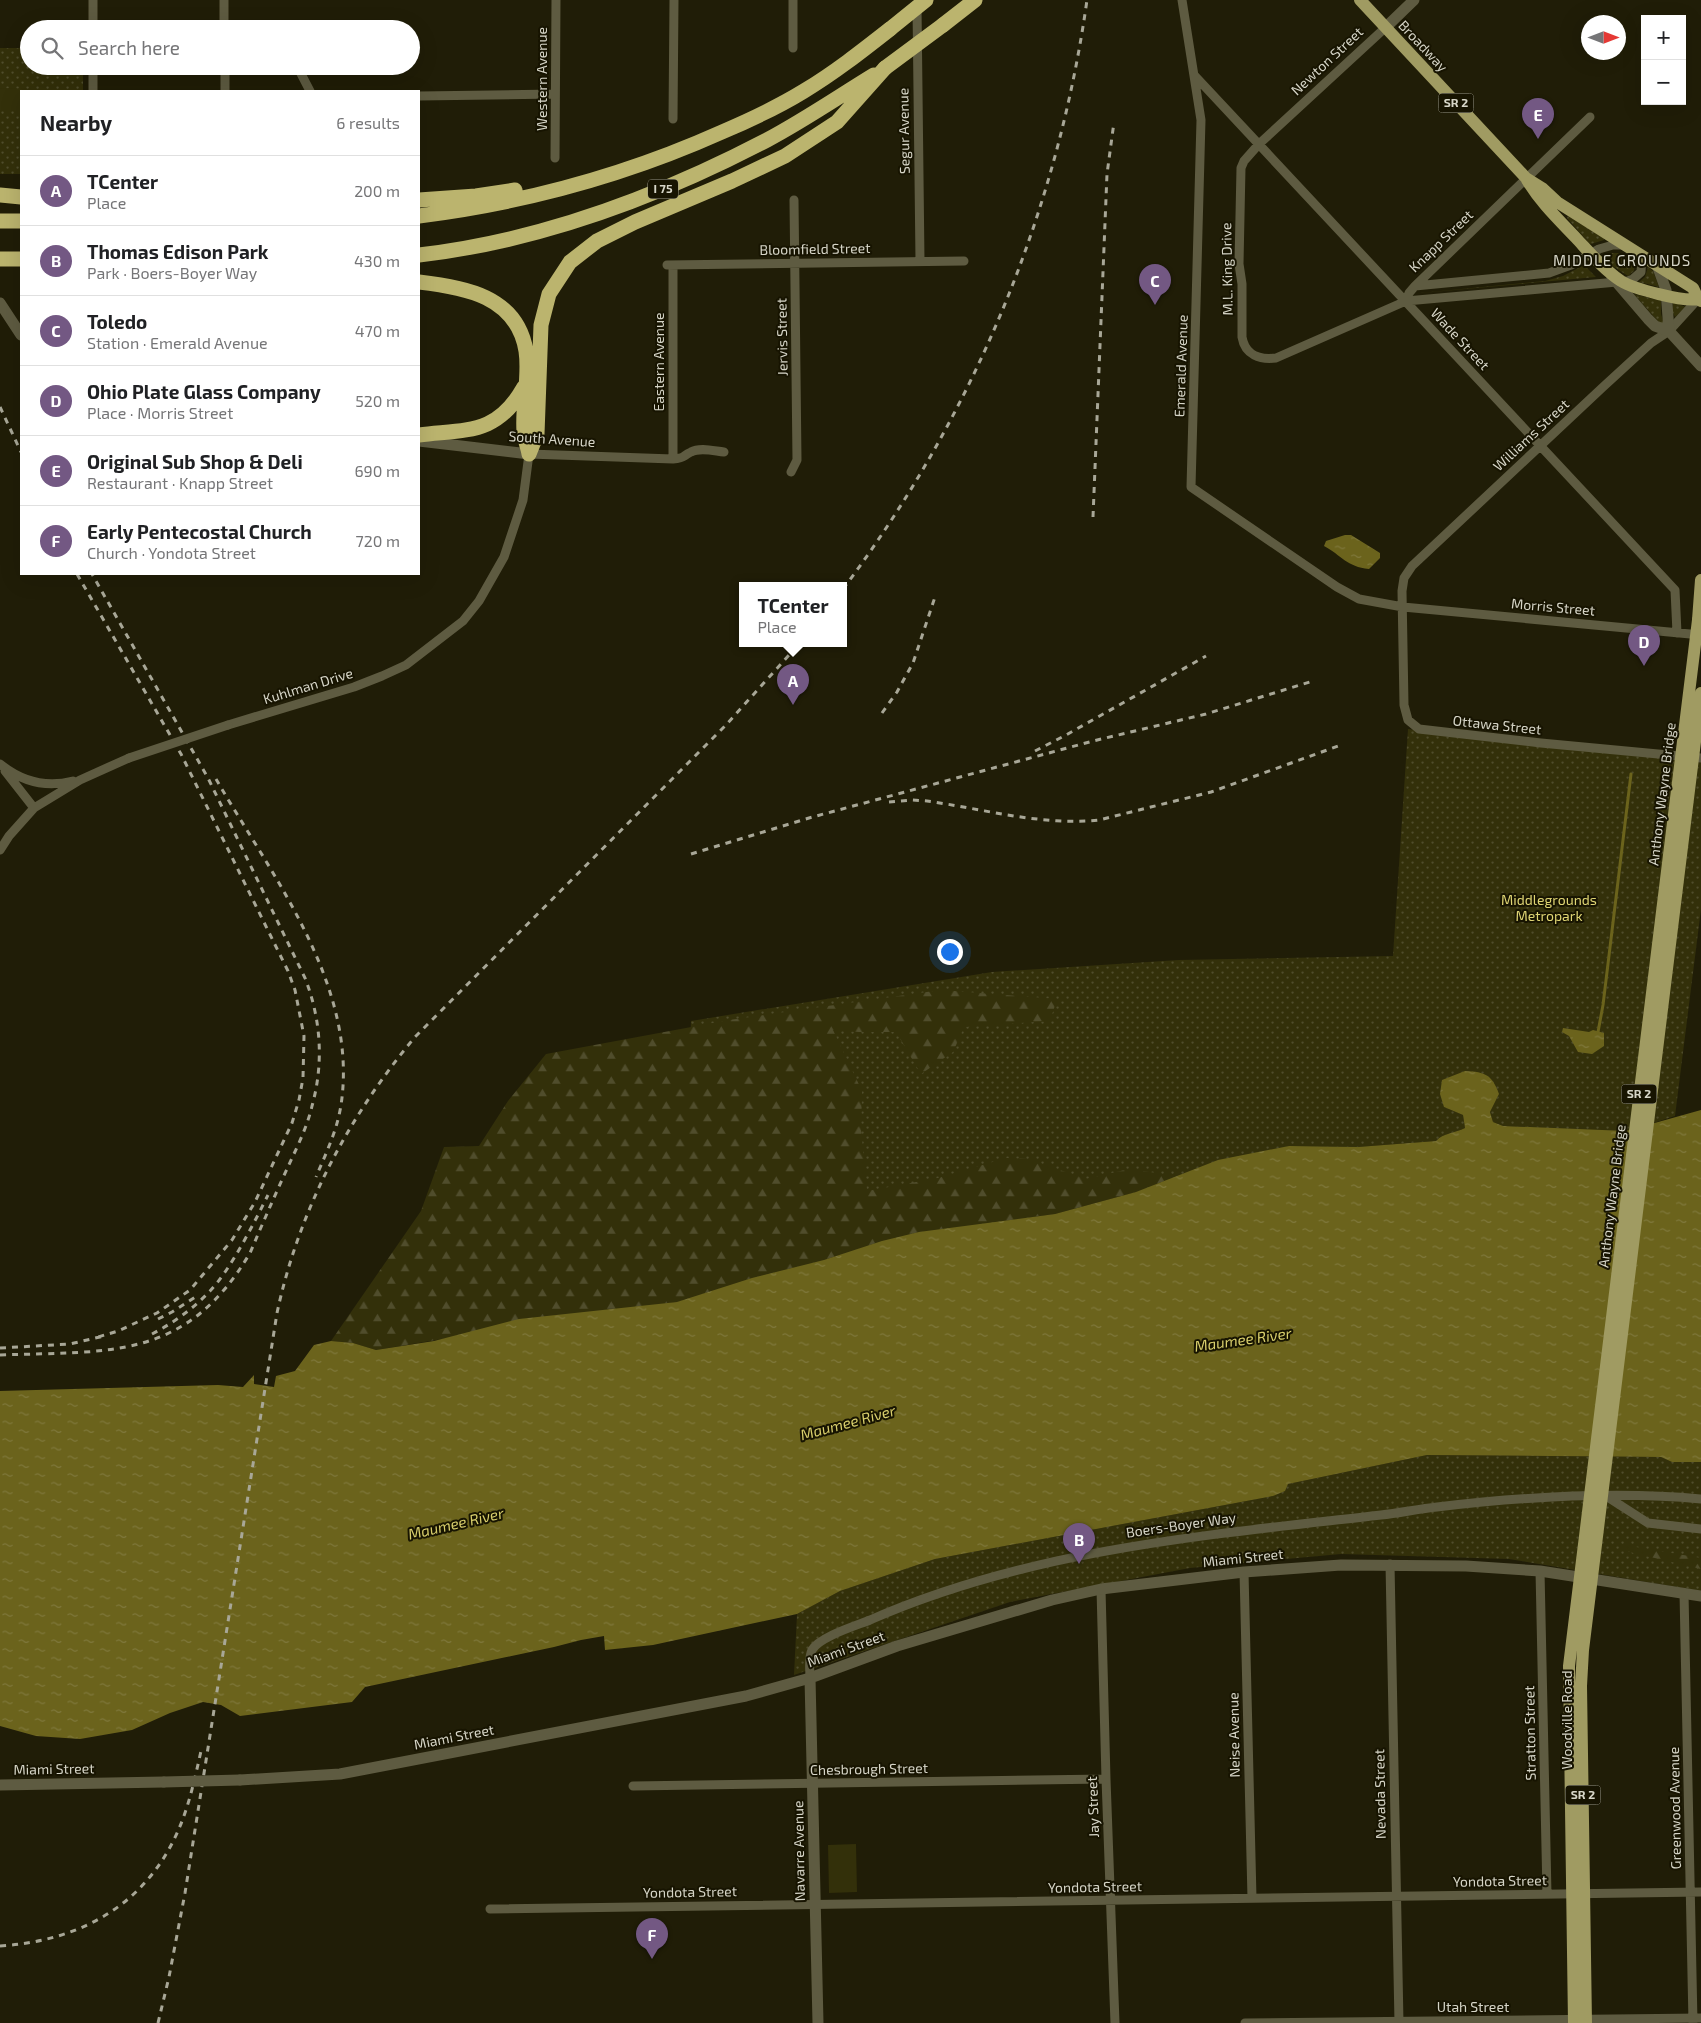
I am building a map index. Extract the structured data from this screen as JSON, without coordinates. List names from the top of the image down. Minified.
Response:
{"streets":{"highway":["I 75"],"main road":["Broadway","SR 2","Anthony Wayne Bridge","Woodville Road"],"street":["Newton Street","Western Avenue","Segur Avenue","Knapp Street","Bloomfield Street","M.L. King Drive","Jervis Street","Wade Street","Eastern Avenue","Emerald Avenue","Williams Street","South Avenue","Morris Street","Kuhlman Drive","Ottawa Street","Boers-Boyer Way","Miami Street","Stratton Street","Neise Avenue","Chesbrough Street","Nevada Street","Jay Street","Greenwood Avenue","Navarre Avenue","Yondota Street","Utah Street"]},"crossings":[["Broadway","Newton Street"],["Broadway","SR 2"],["Broadway","Knapp Street"],["Newton Street","M.L. King Drive"],["Newton Street","Wade Street"],["SR 2","Williams Street"],["Segur Avenue","Bloomfield Street"],["Knapp Street","M.L. King Drive"],["Knapp Street","Wade Street"],["Bloomfield Street","Jervis Street"],["Bloomfield Street","Eastern Avenue"],["M.L. King Drive","Wade Street"],["Wade Street","Emerald Avenue"],["Wade Street","Williams Street"],["Wade Street","Morris Street"],["Eastern Avenue","South Avenue"],["Emerald Avenue","Williams Street"],["Emerald Avenue","Morris Street"],["Emerald Avenue","Ottawa Street"],["Williams Street","Morris Street"],["Williams Street","Ottawa Street"],["South Avenue","Kuhlman Drive"],["Morris Street","Ottawa Street"],["Anthony Wayne Bridge","Woodville Road"],["Boers-Boyer Way","Miami Street"],["Boers-Boyer Way","Navarre Avenue"],["Miami Street","Stratton Street"],["Miami Street","Neise Avenue"],["Miami Street","Nevada Street"],["Miami Street","Jay Street"],["Miami Street","Greenwood Avenue"],["Miami Street","Navarre Avenue"],["Stratton Street","Yondota Street"],["Neise Avenue","Yondota Street"],["Chesbrough Street","Jay Street"],["Chesbrough Street","Navarre Avenue"],["Nevada Street","Yondota Street"],["Nevada Street","Utah Street"],["Jay Street","Yondota Street"],["Greenwood Avenue","Yondota Street"],["Greenwood Avenue","Utah Street"],["Navarre Avenue","Yondota Street"]],"districts":["MIDDLE GROUNDS"],"water":["Maumee River"],"parks":["Middlegrounds Metropark"],"north":"right","page":{"map_buttons":["+","−"],"search":"Search here","heading":["Nearby","6 results"],"pins":["E","C","D","A","B","F"],"list":[{"mark":"A","name":"TCenter","note":"Place","value":"200 m"},{"mark":"B","name":"Thomas Edison Park","note":"Park · Boers-Boyer Way","value":"430 m"},{"mark":"C","name":"Toledo","note":"Station · Emerald Avenue","value":"470 m"},{"mark":"D","name":"Ohio Plate Glass Company","note":"Place · Morris Street","value":"520 m"},{"mark":"E","name":"Original Sub Shop & Deli","note":"Restaurant · Knapp Street","value":"690 m"},{"mark":"F","name":"Early Pentecostal Church","note":"Church · Yondota Street","value":"720 m"}],"popup":["TCenter","Place"]}}
